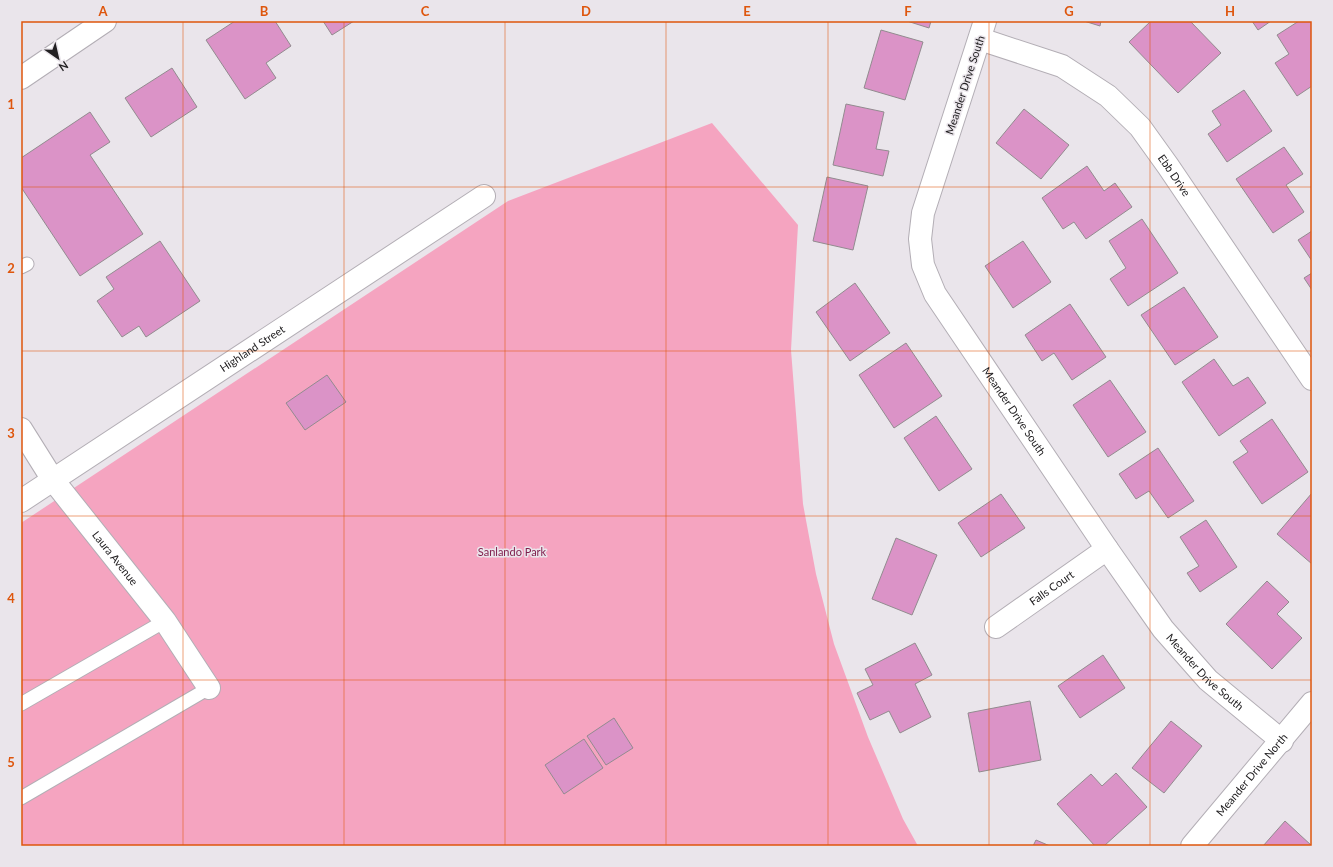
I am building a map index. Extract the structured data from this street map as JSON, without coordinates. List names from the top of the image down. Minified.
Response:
{"streets":{"street":["Meander Drive South","Ebb Drive","Highland Street","Laura Avenue","Falls Court","Meander Drive North"]},"crossings":[["Meander Drive South","Ebb Drive"],["Meander Drive South","Falls Court"],["Meander Drive South","Meander Drive North"],["Highland Street","Laura Avenue"]],"parks":["Sanlando Park"],"north":"bottom right","grid":{"columns":["A","B","C","D","E","F","G","H"],"rows":["1","2","3","4","5"]}}
